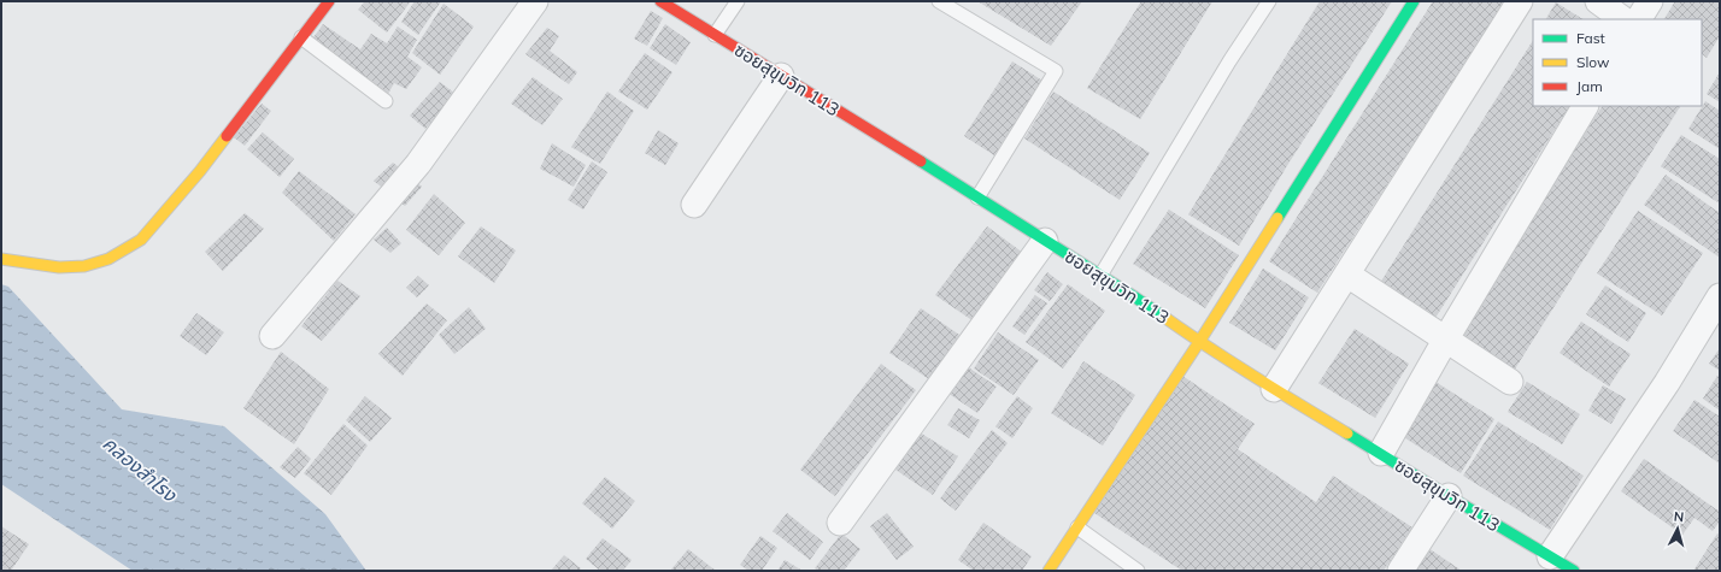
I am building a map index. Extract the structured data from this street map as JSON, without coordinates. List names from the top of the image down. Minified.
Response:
{"streets":{"street":["ซอยสุขุมวิท 113"]},"water":["คลองสำโรง"],"legend":["Fast","Slow","Jam"],"north":"top"}
